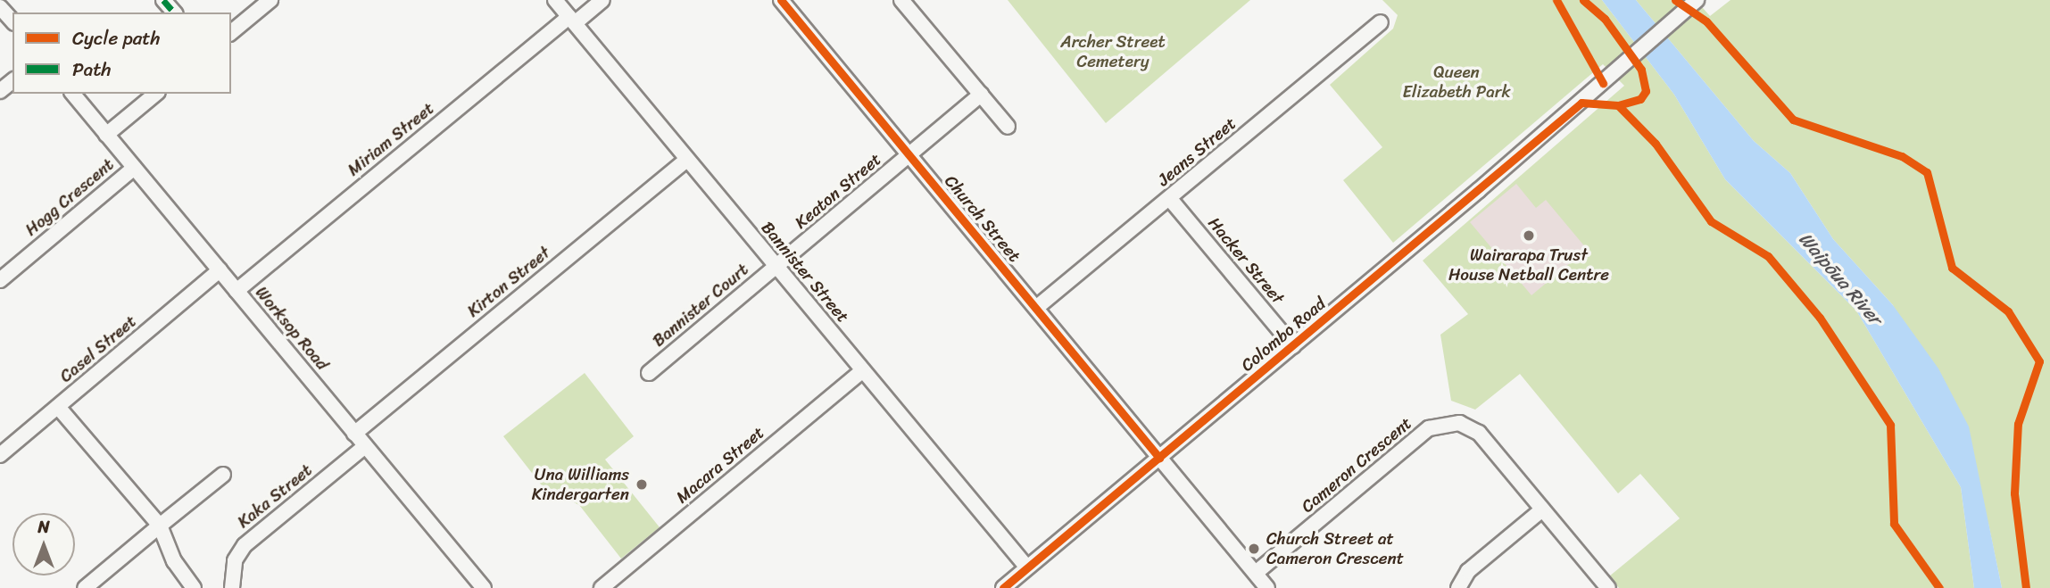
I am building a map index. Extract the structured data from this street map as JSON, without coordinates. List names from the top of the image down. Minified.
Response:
{"streets":{"street":["Miriam Street","Jeans Street","Keaton Street","Hogg Crescent","Church Street","Hacker Street","Bannister Street","Kirton Street","Bannister Court","Worksop Road","Colombo Road","Casel Street","Macara Street","Cameron Crescent","Kaka Street"]},"crossings":[["Miriam Street","Bannister Street"],["Miriam Street","Worksop Road"],["Jeans Street","Church Street"],["Jeans Street","Hacker Street"],["Keaton Street","Church Street"],["Keaton Street","Bannister Street"],["Keaton Street","Bannister Court"],["Hogg Crescent","Worksop Road"],["Church Street","Colombo Road"],["Church Street","Cameron Crescent"],["Hacker Street","Colombo Road"],["Bannister Street","Kirton Street"],["Bannister Street","Bannister Court"],["Bannister Street","Colombo Road"],["Bannister Street","Macara Street"],["Kirton Street","Worksop Road"],["Worksop Road","Casel Street"],["Worksop Road","Kaka Street"]],"water":["Waipōua River"],"parks":["Archer Street Cemetery","Queen Elizabeth Park"],"places":["Wairarapa Trust House Netball Centre","Una Williams Kindergarten","Church Street at Cameron Crescent"],"legend":["Cycle path","Path"],"north":"top"}
